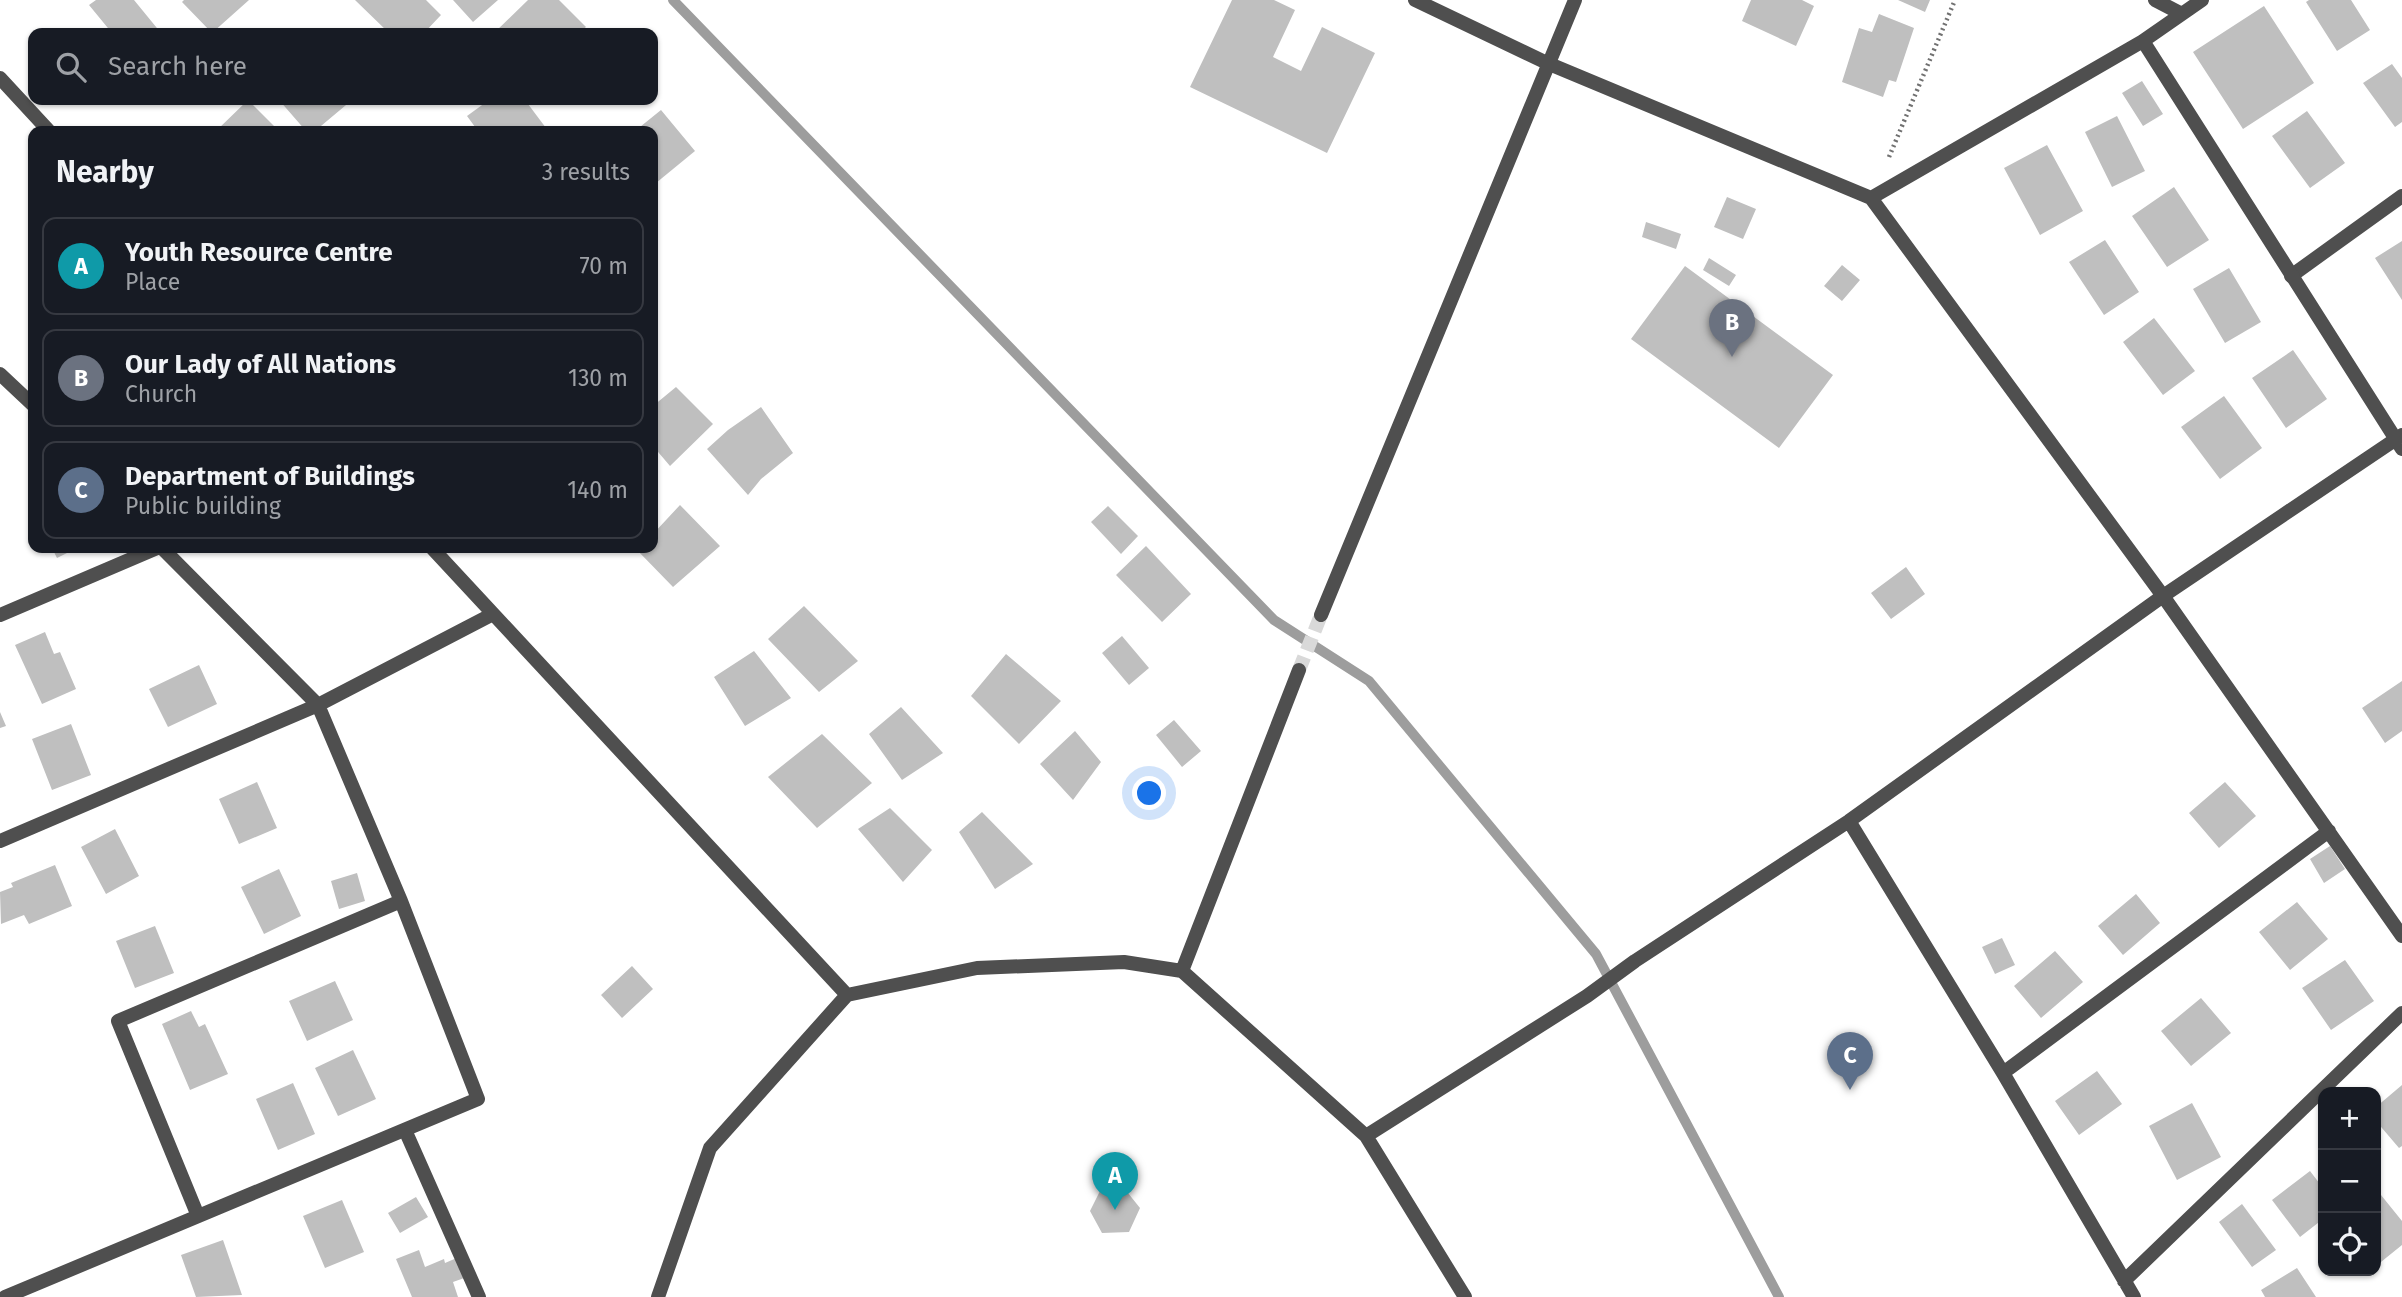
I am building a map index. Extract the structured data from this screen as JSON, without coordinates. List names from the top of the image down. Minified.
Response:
{"page":{"search":"Search here","heading":["Nearby","3 results"],"list":[{"mark":"A","name":"Youth Resource Centre","note":"Place","value":"70 m"},{"mark":"B","name":"Our Lady of All Nations","note":"Church","value":"130 m"},{"mark":"C","name":"Department of Buildings","note":"Public building","value":"140 m"}],"pins":["B","C","A"],"map_buttons":["+","−"]}}
